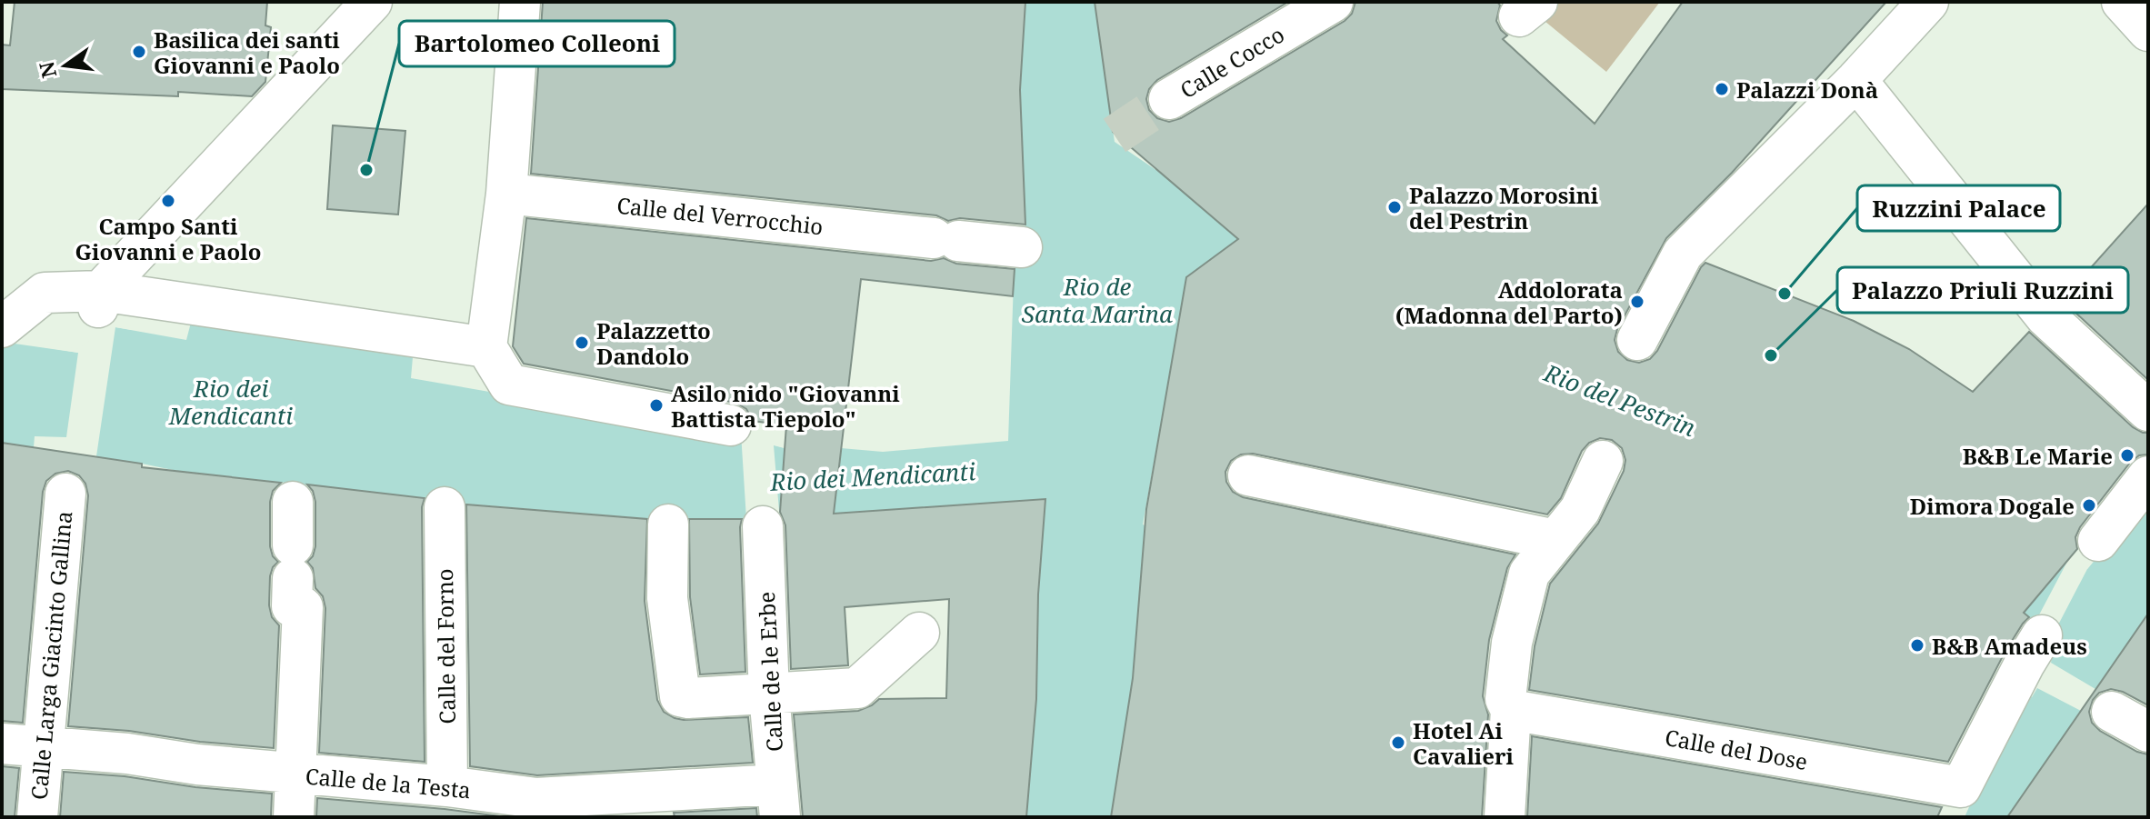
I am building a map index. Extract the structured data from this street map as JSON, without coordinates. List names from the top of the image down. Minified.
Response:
{"streets":{"street":["Calle Cocco","Calle del Verrocchio","Calle del Forno","Calle Larga Giacinto Gallina","Calle de le Erbe","Calle del Dose","Calle de la Testa"]},"crossings":[["Calle del Forno","Calle de la Testa"],["Calle Larga Giacinto Gallina","Calle de la Testa"],["Calle de le Erbe","Calle de la Testa"]],"water":["Rio de Santa Marina","Rio dei Mendicanti","Rio del Pestrin"],"places":["Basilica dei santi Giovanni e Paolo","Palazzi Donà","Bartolomeo Colleoni","Campo Santi Giovanni e Paolo","Palazzo Morosini del Pestrin","Ruzzini Palace","Addolorata (Madonna del Parto)","Palazzetto Dandolo","Palazzo Priuli Ruzzini","Asilo nido \"Giovanni Battista Tiepolo\"","B&B Le Marie","Dimora Dogale","B&B Amadeus","Hotel Ai Cavalieri"],"north":"left"}
